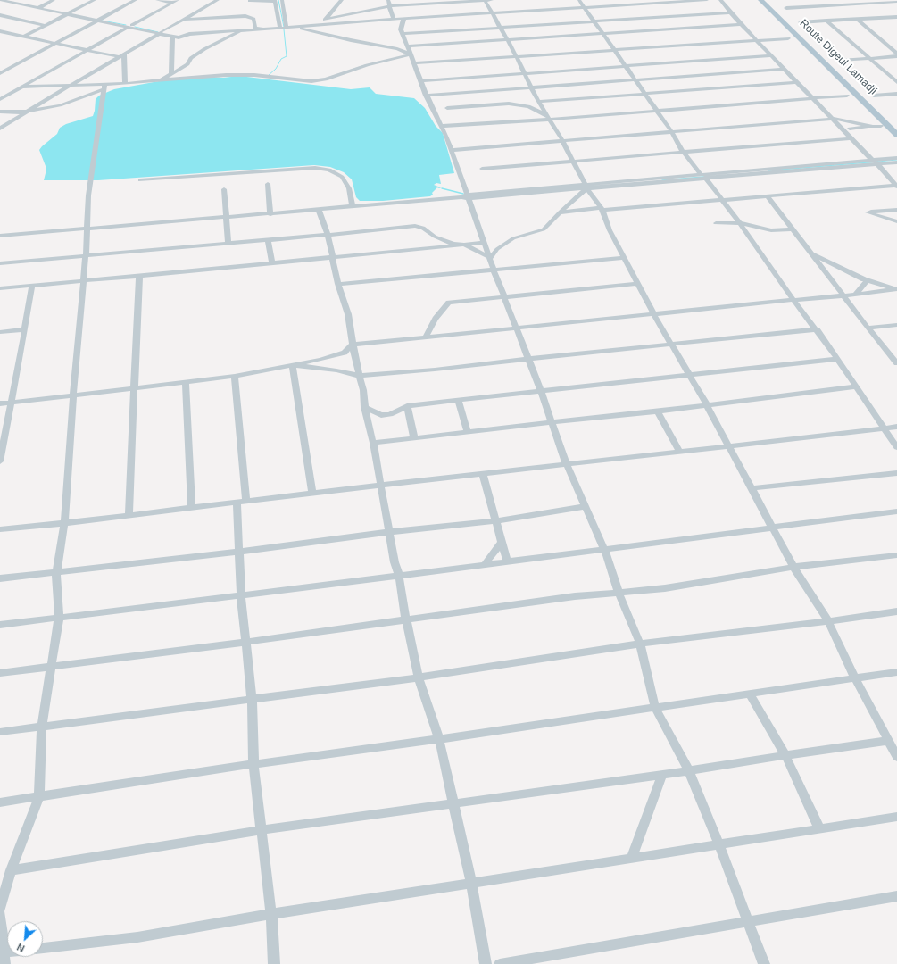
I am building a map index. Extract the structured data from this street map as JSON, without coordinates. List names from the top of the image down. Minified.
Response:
{"streets":{"main road":["Route Digeul Lamadji"]},"north":"bottom left"}
